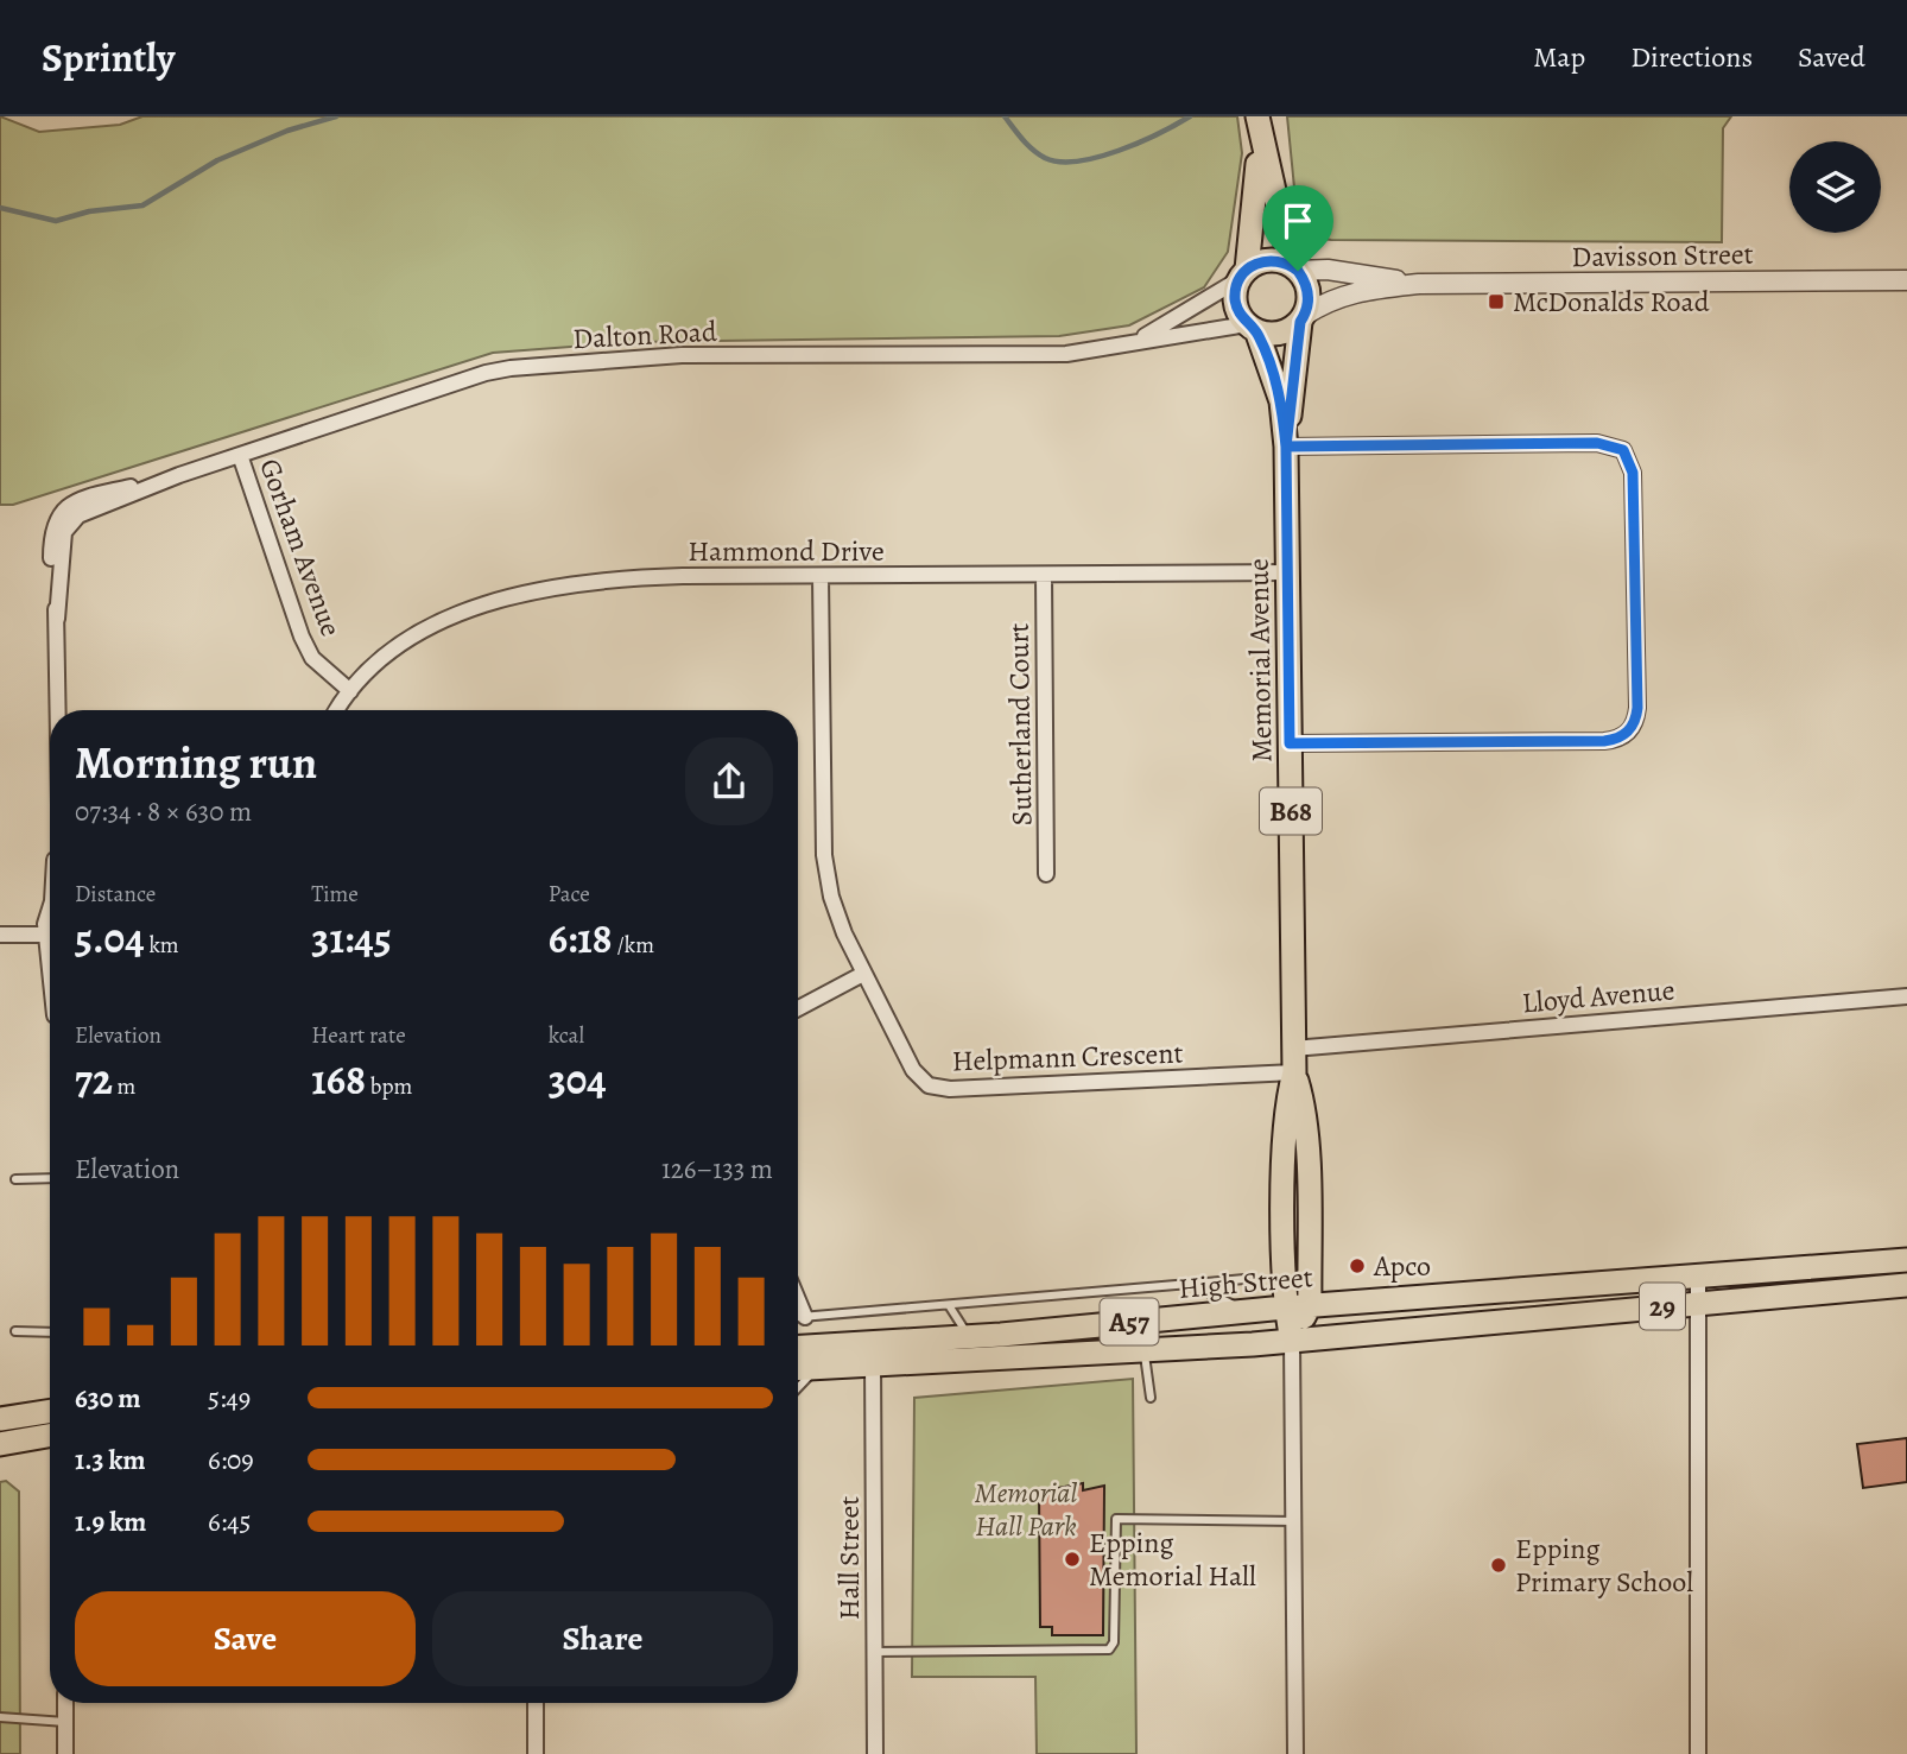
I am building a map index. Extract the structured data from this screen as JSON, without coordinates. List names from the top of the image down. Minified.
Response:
{"streets":{"main road":["Memorial Avenue","B68","High Street","29","A57"],"street":["Davisson Street","Dalton Road","Gorham Avenue","Hammond Drive","Sutherland Court","Lloyd Avenue","Helpmann Crescent","Hall Street"]},"crossings":[["Davisson Street","Dalton Road"],["Davisson Street","Memorial Avenue"],["Dalton Road","Gorham Avenue"],["Dalton Road","Memorial Avenue"],["Gorham Avenue","Hammond Drive"],["Hammond Drive","Memorial Avenue"],["Hammond Drive","Sutherland Court"],["Hammond Drive","Helpmann Crescent"],["Memorial Avenue","Lloyd Avenue"],["Memorial Avenue","Helpmann Crescent"],["Memorial Avenue","High Street"],["Memorial Avenue","29"],["Memorial Avenue","A57"],["Lloyd Avenue","Helpmann Crescent"],["29","A57"],["A57","Hall Street"]],"parks":["Memorial Hall Park"],"places":{"transit":["McDonalds Road"],"other":["Apco","Epping Memorial Hall","Epping Primary School"]},"page":{"header":"Sprintly","nav":["Map","Directions","Saved"],"heading":["Morning run","07:34 · 8 × 630 m"],"stats":[["Distance","5.04 km"],["Time","31:45"],["Pace","6:18 /km"],["Elevation","72 m"],["Heart rate","168 bpm"],["kcal","304"]],"chart":["Elevation","126–133 m"],"list":[{"name":"630 m","note":"5:49"},{"name":"1.3 km","note":"6:09"},{"name":"1.9 km","note":"6:45"}],"buttons":["Save","Share"]}}
